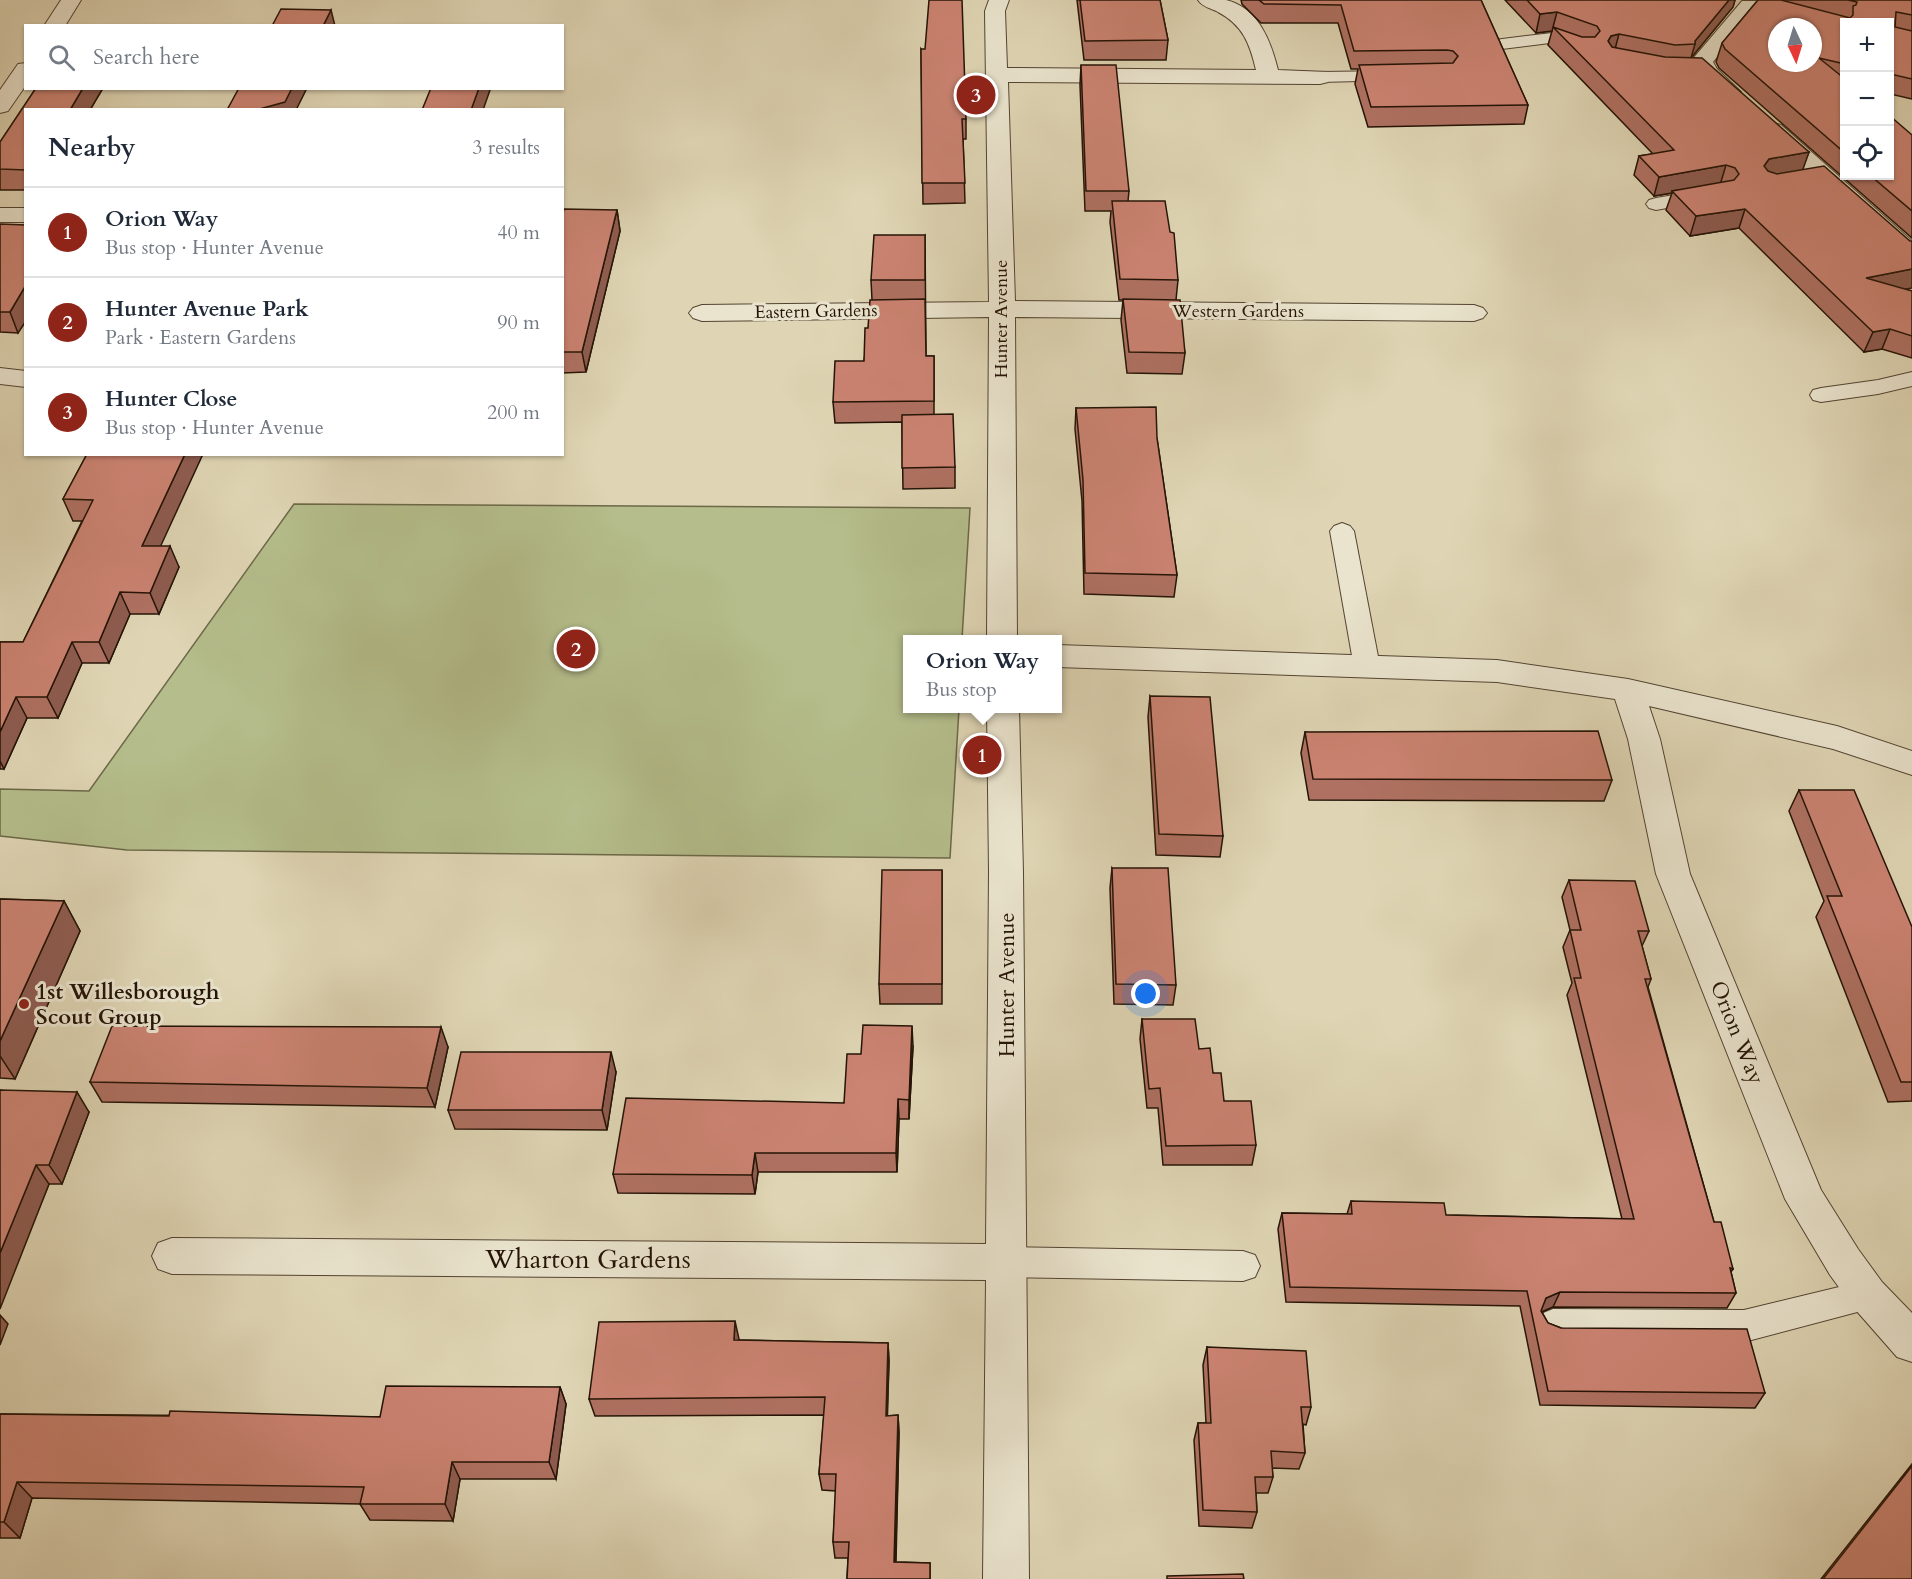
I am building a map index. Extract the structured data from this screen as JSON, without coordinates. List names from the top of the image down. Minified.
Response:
{"streets":{"street":["Eastern Gardens","Western Gardens","Hunter Avenue","Orion Way","Wharton Gardens"]},"crossings":[["Eastern Gardens","Western Gardens"],["Eastern Gardens","Hunter Avenue"],["Western Gardens","Hunter Avenue"],["Hunter Avenue","Wharton Gardens"]],"places":["1st Willesborough Scout Group"],"north":"bottom","page":{"map_buttons":["+","−"],"search":"Search here","pins":["3","2","1"],"heading":["Nearby","3 results"],"list":[{"mark":"1","name":"Orion Way","note":"Bus stop · Hunter Avenue","value":"40 m"},{"mark":"2","name":"Hunter Avenue Park","note":"Park · Eastern Gardens","value":"90 m"},{"mark":"3","name":"Hunter Close","note":"Bus stop · Hunter Avenue","value":"200 m"}],"popup":["Orion Way","Bus stop"]}}
